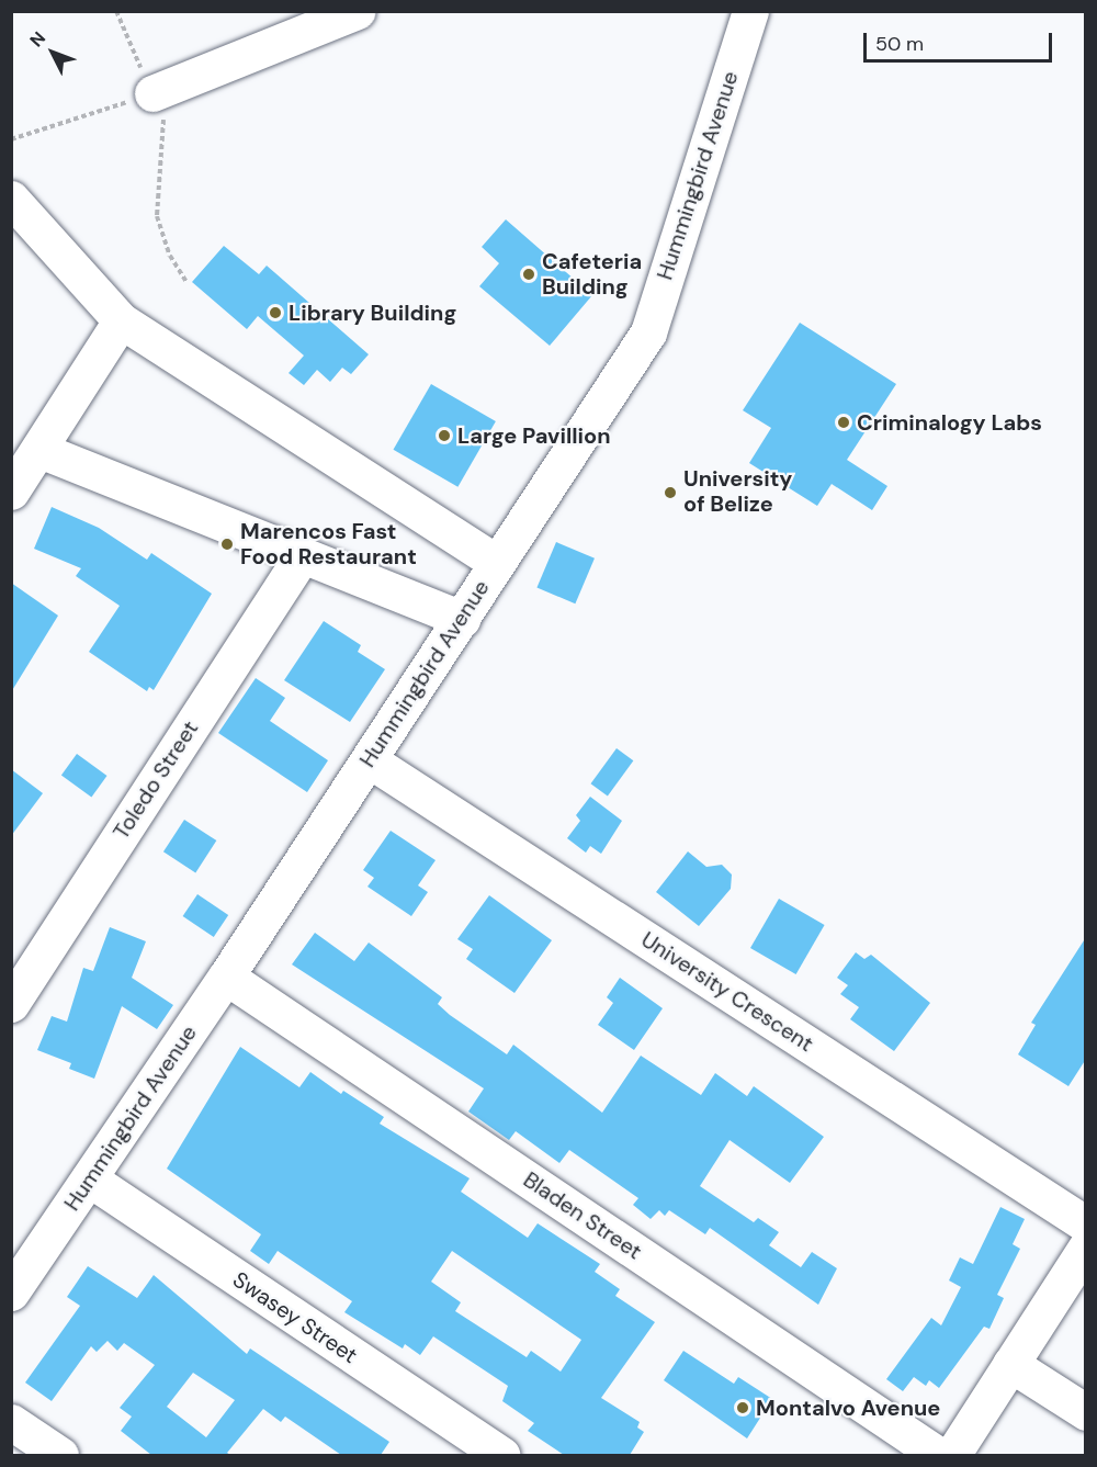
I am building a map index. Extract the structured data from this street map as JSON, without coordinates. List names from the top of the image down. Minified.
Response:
{"streets":{"street":["Hummingbird Avenue","Toledo Street","University Crescent","Bladen Street","Swasey Street"]},"crossings":[["Hummingbird Avenue","University Crescent"],["Hummingbird Avenue","Bladen Street"],["Hummingbird Avenue","Swasey Street"]],"places":["Cafeteria Building","Library Building","Criminalogy Labs","Large Pavillion","University of Belize","Marencos Fast Food Restaurant","Montalvo Avenue"],"scale_bar":"50 m","north":"top left"}
